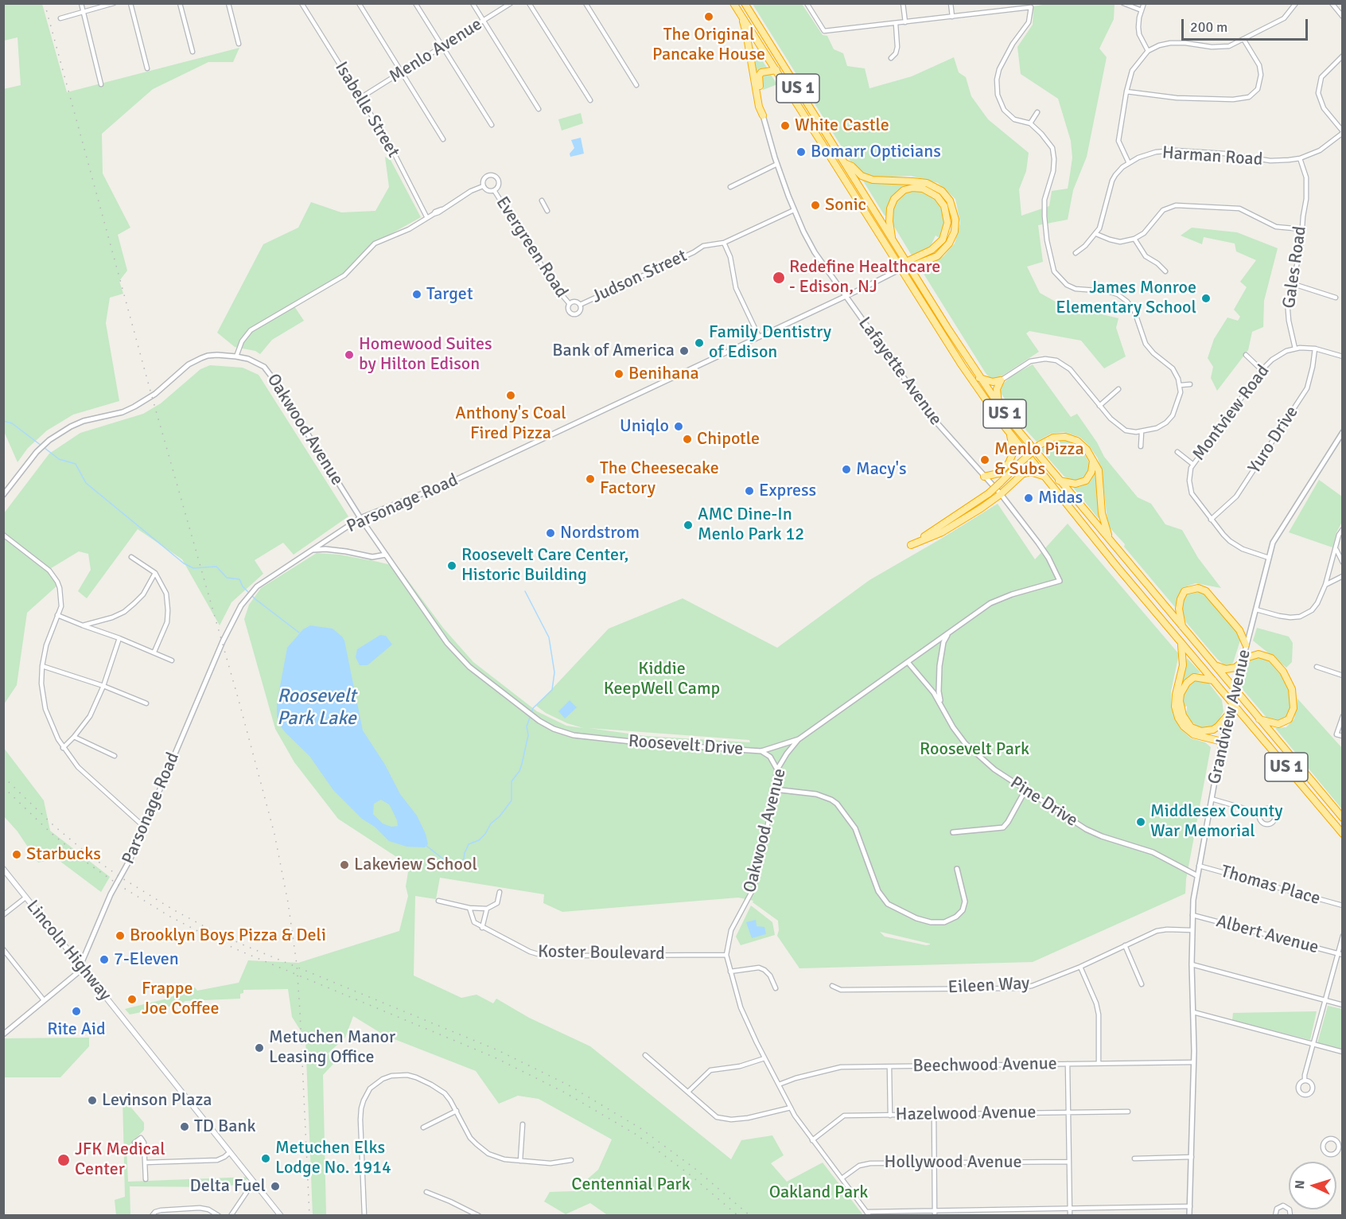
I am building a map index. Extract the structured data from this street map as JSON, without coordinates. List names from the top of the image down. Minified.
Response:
{"streets":{"highway":["US 1"],"main road":["Lincoln Highway"],"street":["Menlo Avenue","Isabelle Street","Harman Road","Evergreen Road","Gales Road","Judson Street","Lafayette Avenue","Montview Road","Oakwood Avenue","Yuro Drive","Parsonage Road","Grandview Avenue","Roosevelt Drive","Pine Drive","Thomas Place","Albert Avenue","Koster Boulevard","Eileen Way","Beechwood Avenue","Hazelwood Avenue","Hollywood Avenue"]},"crossings":[["Menlo Avenue","Isabelle Street"],["US 1","Parsonage Road"],["US 1","Grandview Avenue"],["Isabelle Street","Evergreen Road"],["Harman Road","Gales Road"],["Evergreen Road","Judson Street"],["Evergreen Road","Oakwood Avenue"],["Gales Road","Montview Road"],["Judson Street","Lafayette Avenue"],["Lafayette Avenue","Parsonage Road"],["Lafayette Avenue","Roosevelt Drive"],["Montview Road","Yuro Drive"],["Montview Road","Grandview Avenue"],["Oakwood Avenue","Parsonage Road"],["Oakwood Avenue","Roosevelt Drive"],["Oakwood Avenue","Koster Boulevard"],["Oakwood Avenue","Beechwood Avenue"],["Oakwood Avenue","Hazelwood Avenue"],["Oakwood Avenue","Hollywood Avenue"],["Parsonage Road","Roosevelt Drive"],["Parsonage Road","Lincoln Highway"],["Grandview Avenue","Pine Drive"],["Grandview Avenue","Thomas Place"],["Grandview Avenue","Albert Avenue"],["Grandview Avenue","Eileen Way"],["Grandview Avenue","Beechwood Avenue"],["Roosevelt Drive","Pine Drive"]],"water":["Roosevelt Park Lake"],"parks":["Kiddie KeepWell Camp","Roosevelt Park","Centennial Park","Oakland Park"],"places":["The Original Pancake House","White Castle","Bomarr Opticians","Sonic","Redefine Healthcare - Edison, NJ","Target","James Monroe Elementary School","Family Dentistry of Edison","Bank of America","Homewood Suites by Hilton Edison","Benihana","Anthony's Coal Fired Pizza","Uniqlo","Chipotle","Menlo Pizza & Subs","Macy's","The Cheesecake Factory","Express","Midas","AMC Dine-In Menlo Park 12","Nordstrom","Roosevelt Care Center, Historic Building","Middlesex County War Memorial","Starbucks","Lakeview School","Brooklyn Boys Pizza & Deli","7-Eleven","Frappe Joe Coffee","Rite Aid","Metuchen Manor Leasing Office","Levinson Plaza","TD Bank","Metuchen Elks Lodge No. 1914","JFK Medical Center","Delta Fuel"],"scale_bar":"200 m","north":"left"}
